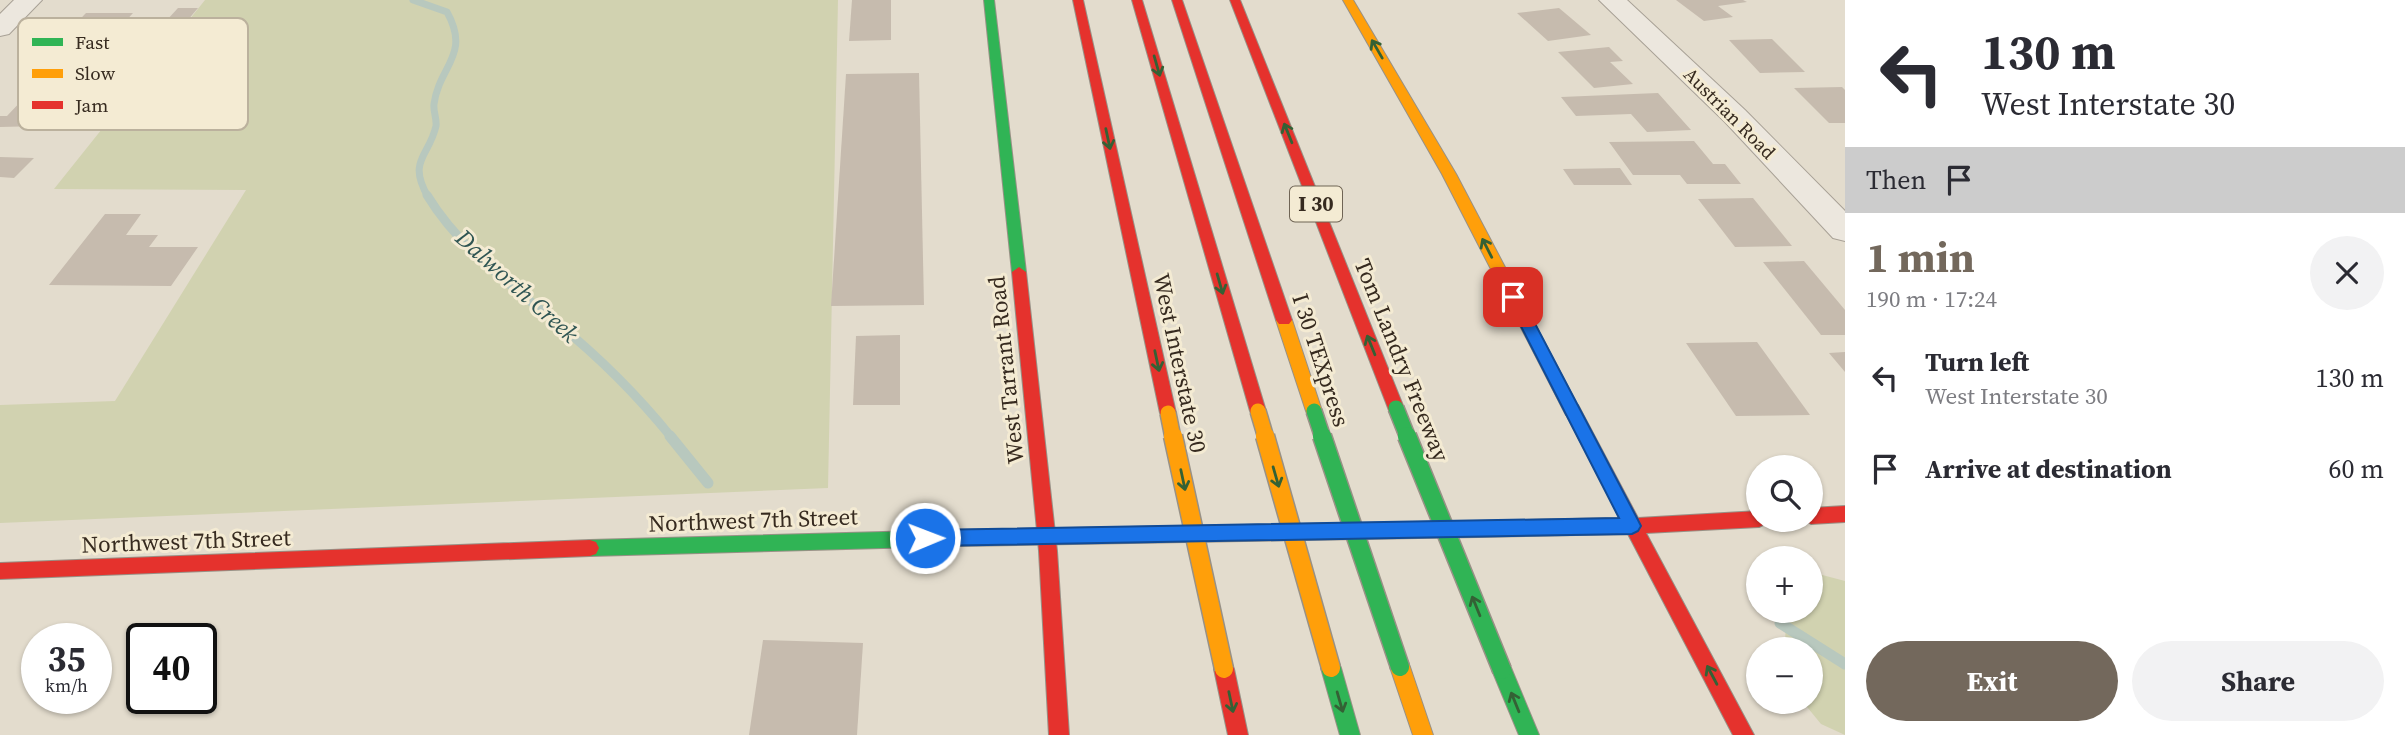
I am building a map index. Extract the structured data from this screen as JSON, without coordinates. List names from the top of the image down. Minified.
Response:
{"streets":{"main road":["I 30","I 30 TEXpress","Tom Landry Freeway","West Interstate 30","West Tarrant Road","Northwest 7th Street"],"street":["Austrian Road"]},"crossings":[["West Tarrant Road","Northwest 7th Street"]],"water":["Dalworth Creek"],"legend":["Fast","Slow","Jam"],"page":{"turn":["130 m","West Interstate 30"],"then":"Then","heading":["1 min","190 m · 17:24"],"list":[{"name":"Turn left","note":"West Interstate 30","value":"130 m"},{"name":"Arrive at destination","value":"60 m"}],"map_buttons":["+","−"],"speed":"35 km/h","limit":"40","buttons":["Exit","Share"]}}
